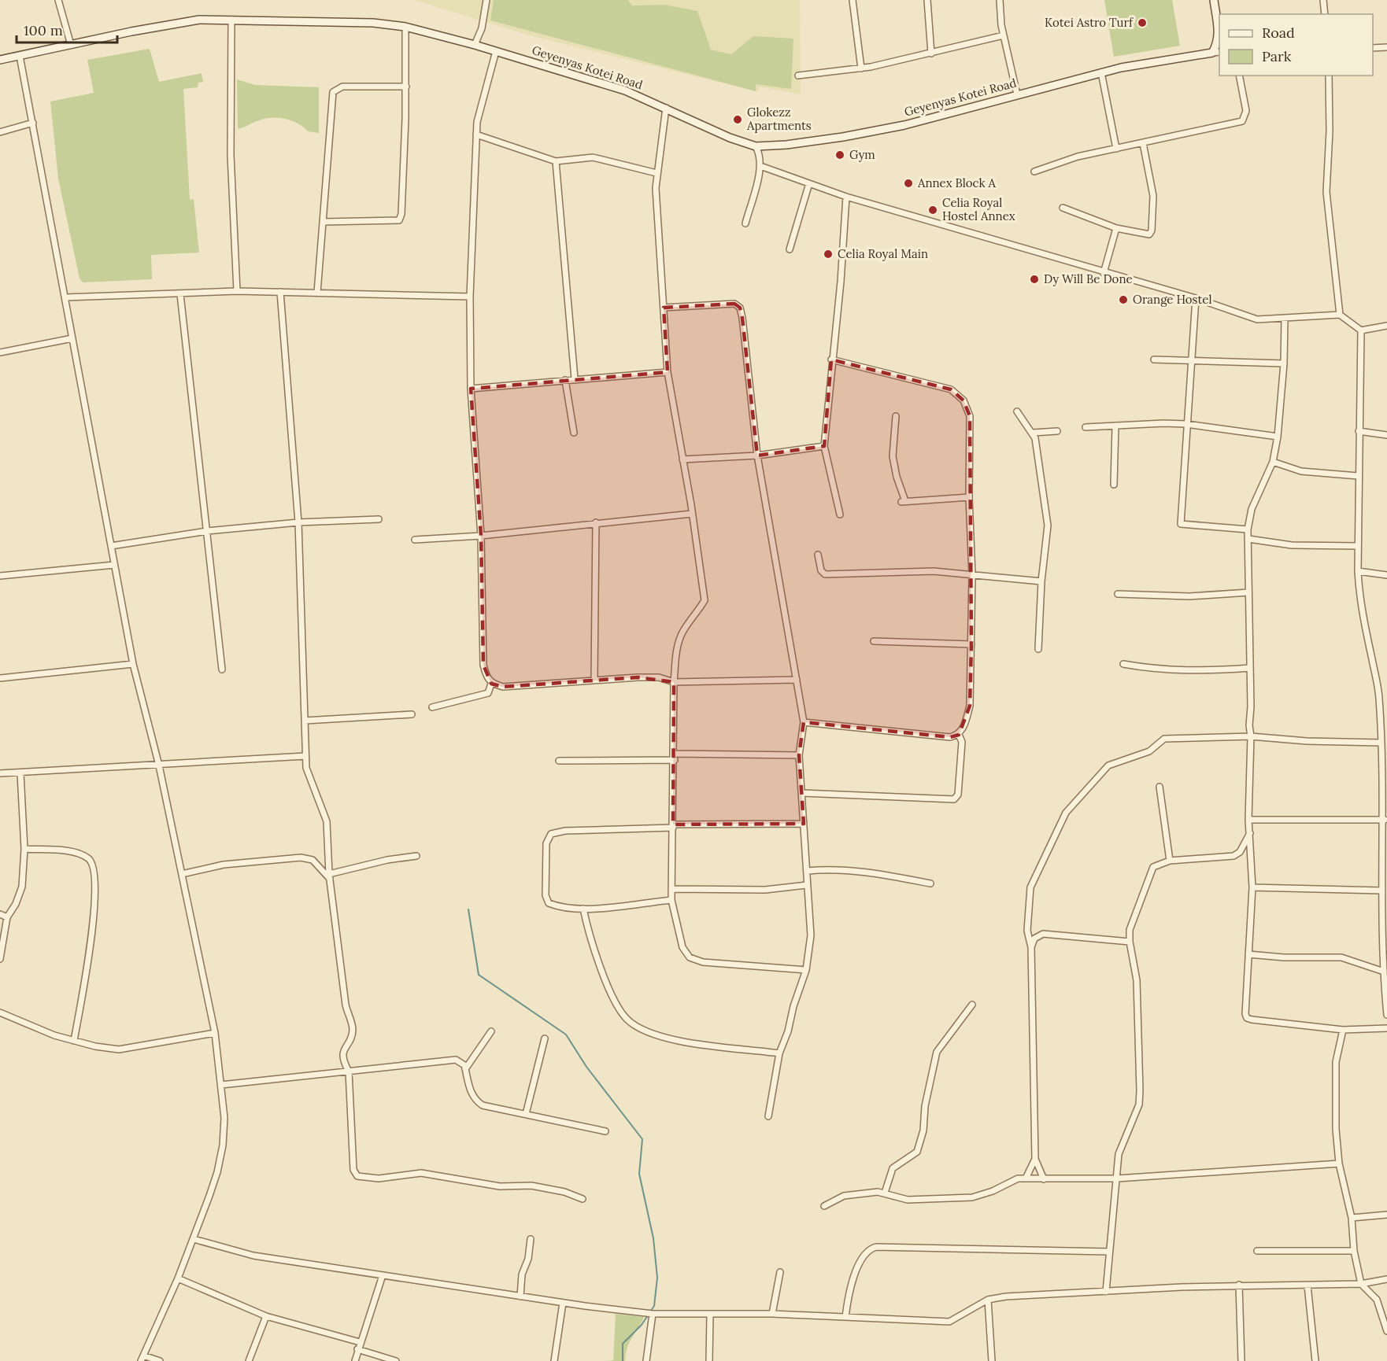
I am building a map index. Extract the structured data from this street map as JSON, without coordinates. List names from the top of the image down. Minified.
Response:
{"streets":{"street":["Geyenyas Kotei Road"]},"places":["Kotei Astro Turf","Glokezz Apartments","Gym","Annex Block A","Celia Royal Hostel Annex","Celia Royal Main","Dy Will Be Done","Orange Hostel"],"legend":["Road","Park"],"scale_bar":"100 m"}
